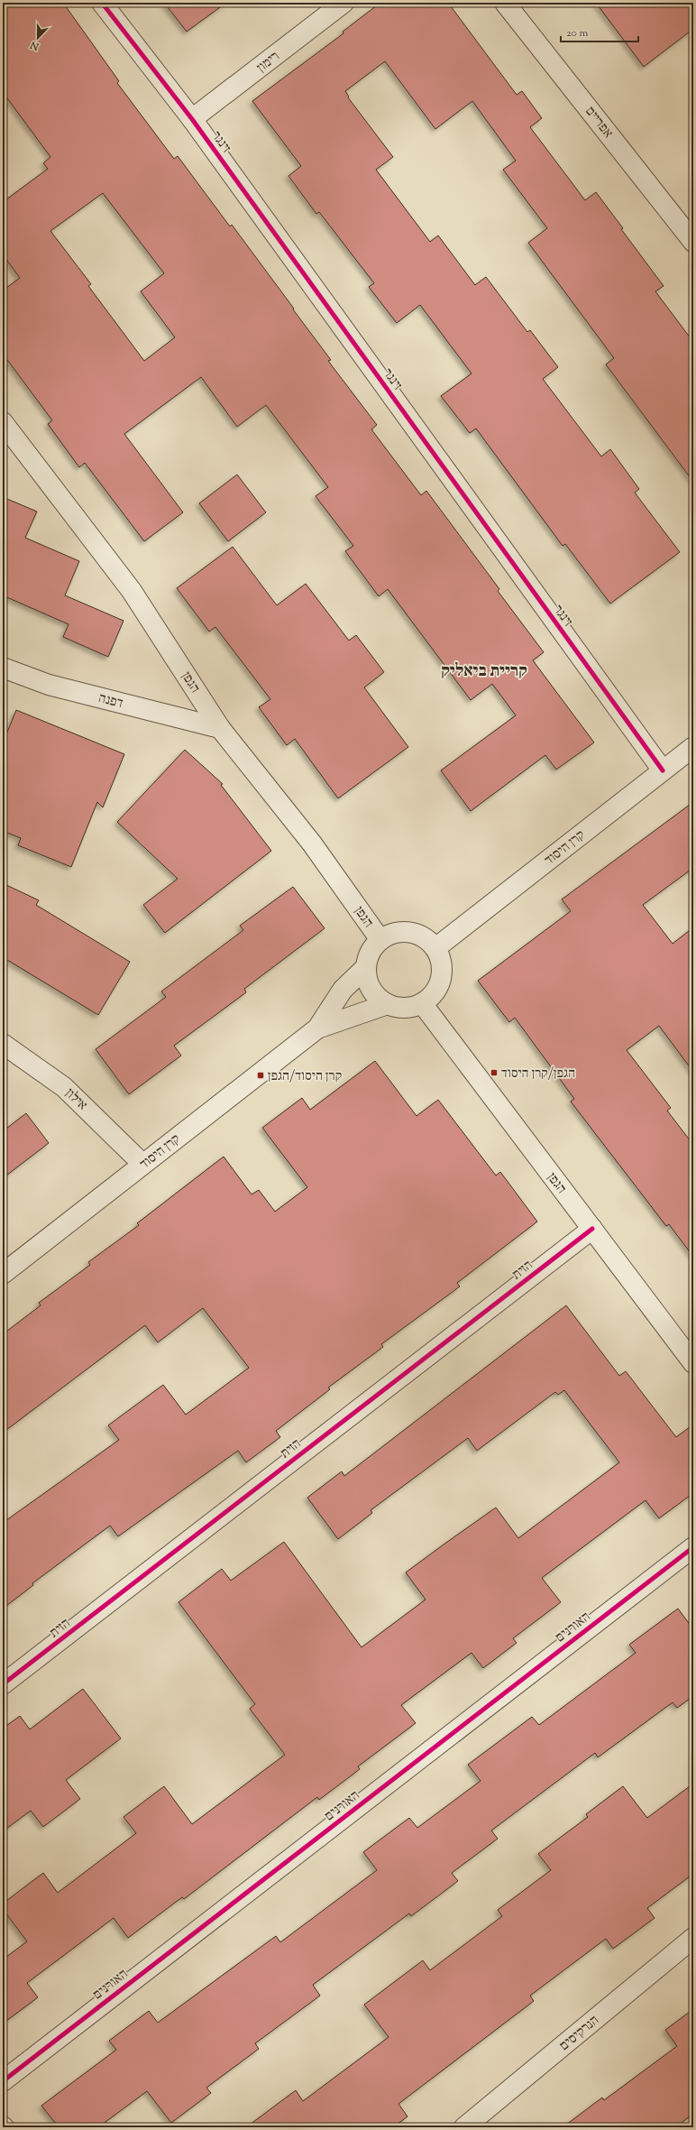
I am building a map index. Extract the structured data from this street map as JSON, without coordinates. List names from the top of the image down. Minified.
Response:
{"streets":{"street":["רימון","אפריים","זינגר","הגפן","דפנה","קרן היסוד","אילון","הזית","האורנים","הנרקיסים"]},"crossings":[["רימון","זינגר"],["זינגר","קרן היסוד"],["הגפן","דפנה"],["הגפן","קרן היסוד"],["הגפן","הזית"],["קרן היסוד","אילון"]],"districts":["קריית ביאליק"],"places":{"transit":["הגפן/קרן היסוד","קרן היסוד/הגפן"]},"scale_bar":"20 m","north":"bottom"}
